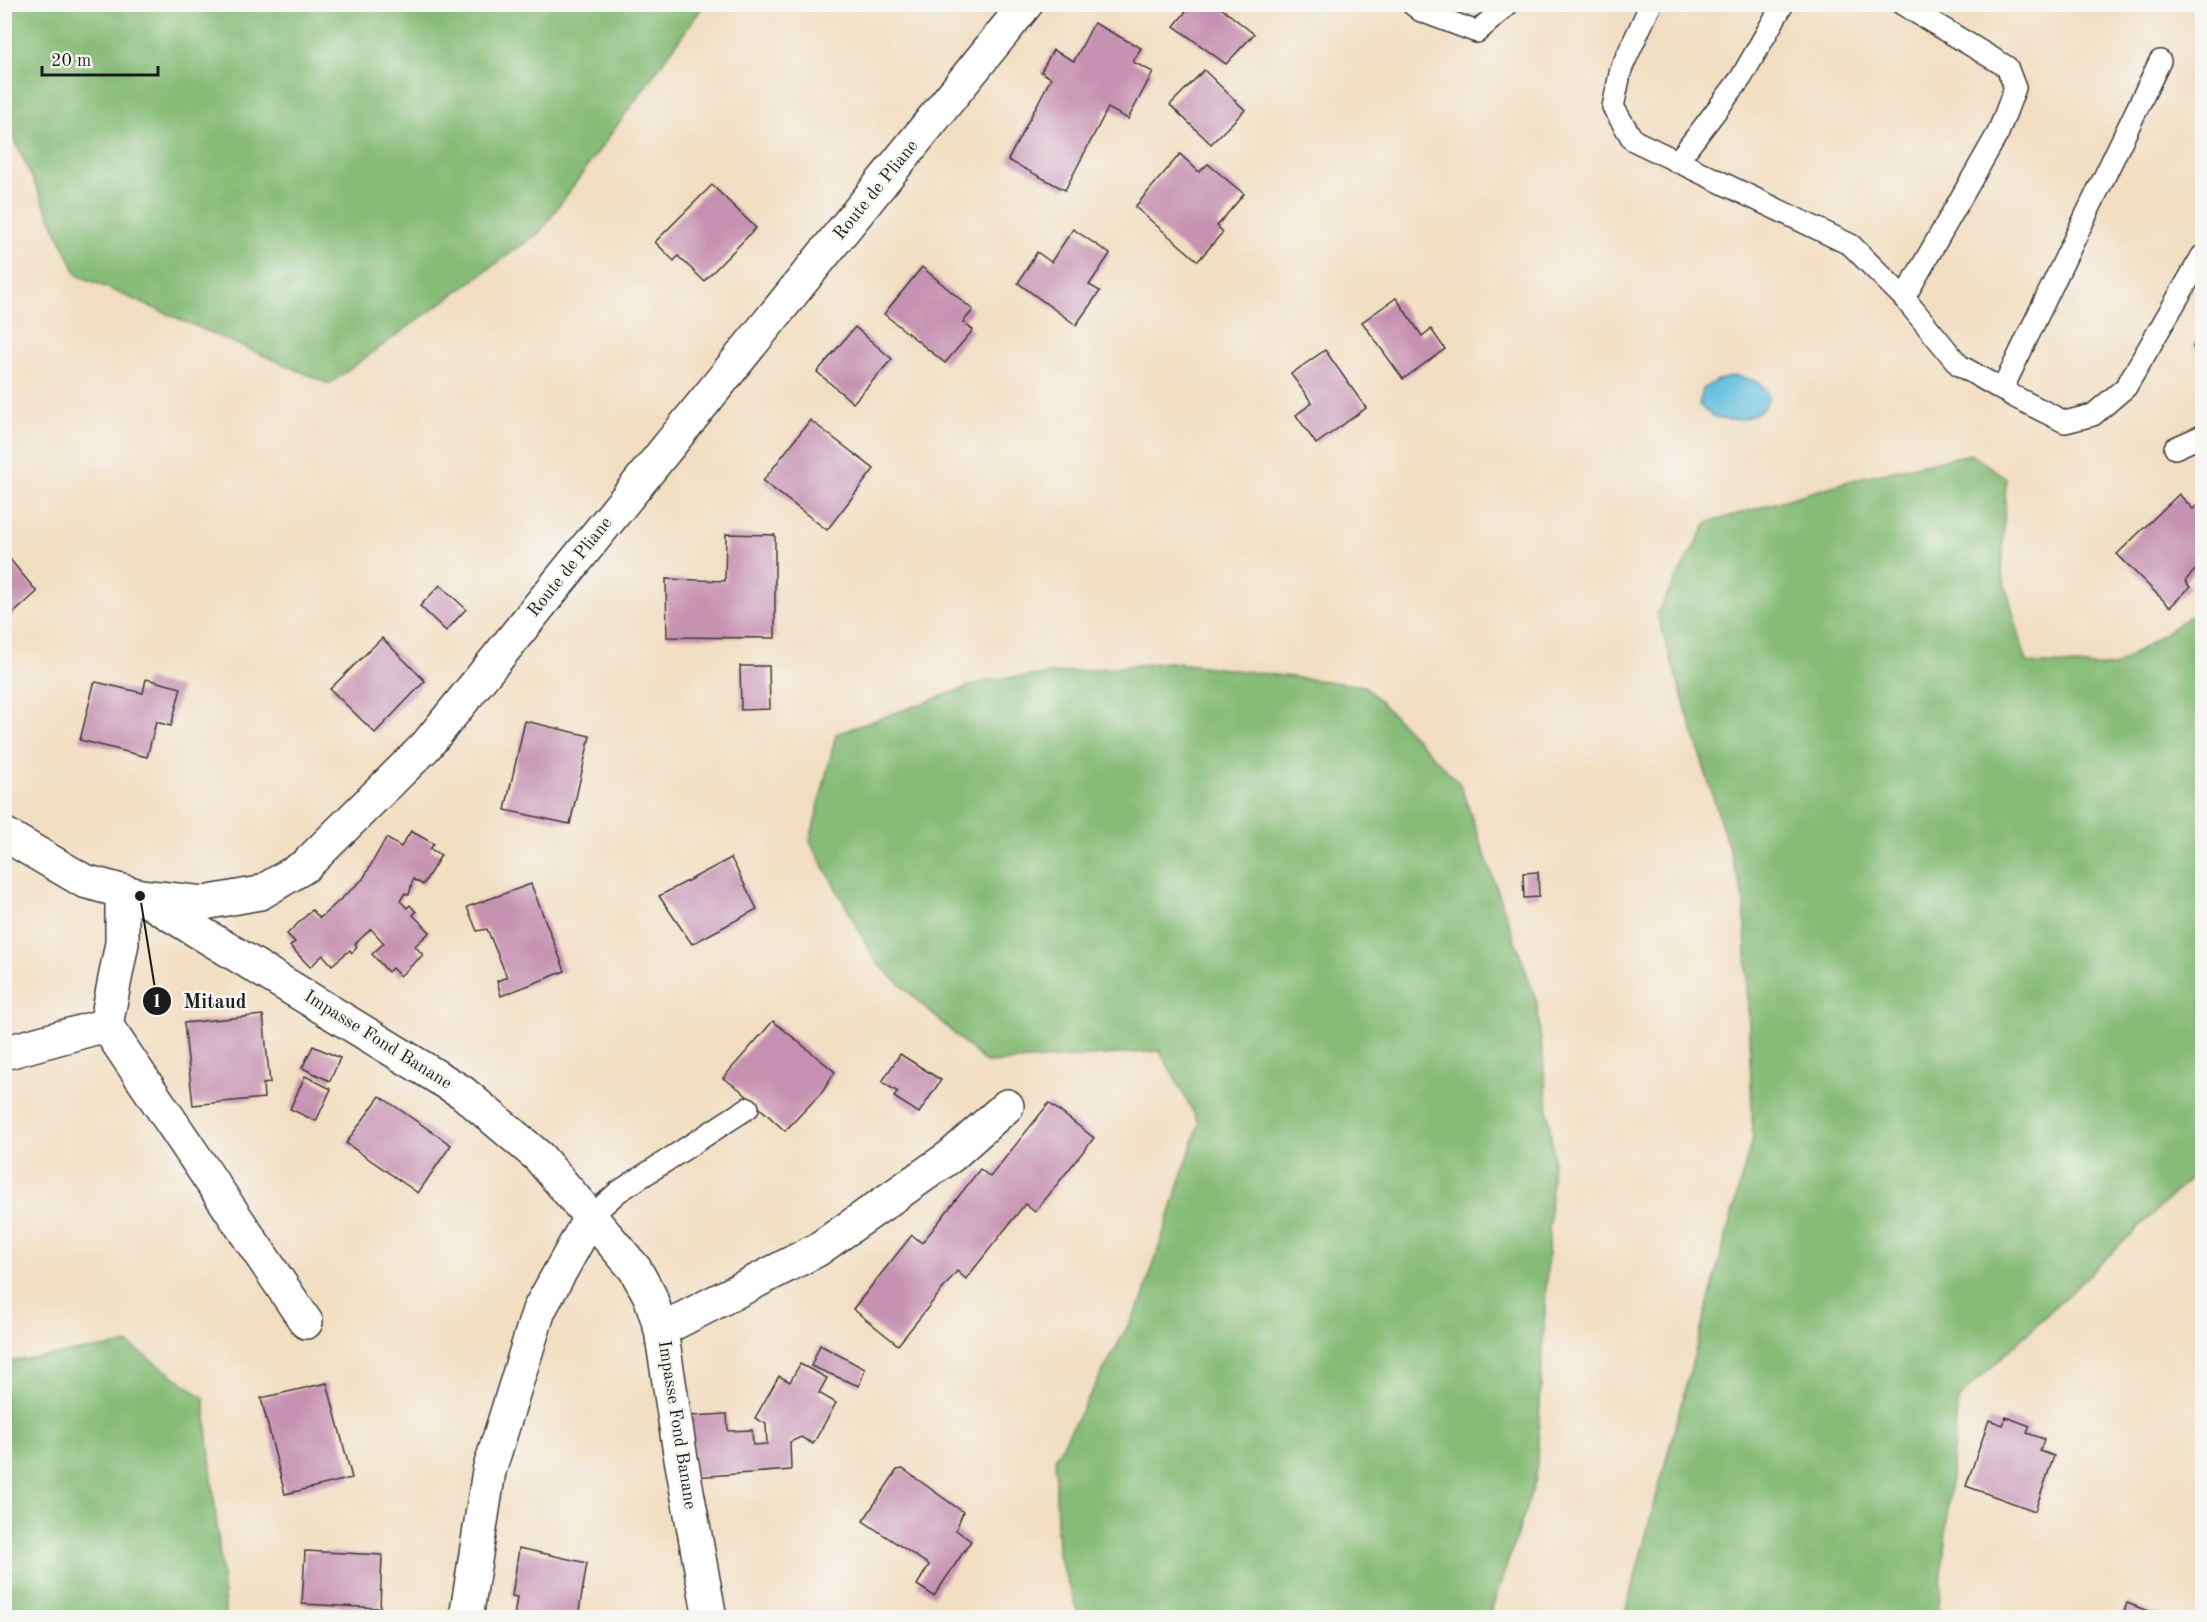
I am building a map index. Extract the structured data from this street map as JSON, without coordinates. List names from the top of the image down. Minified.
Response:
{"streets":{"street":["Route de Pliane","Impasse Fond Banane"]},"crossings":[["Route de Pliane","Impasse Fond Banane"]],"places":["Mitaud"],"scale_bar":"20 m"}
